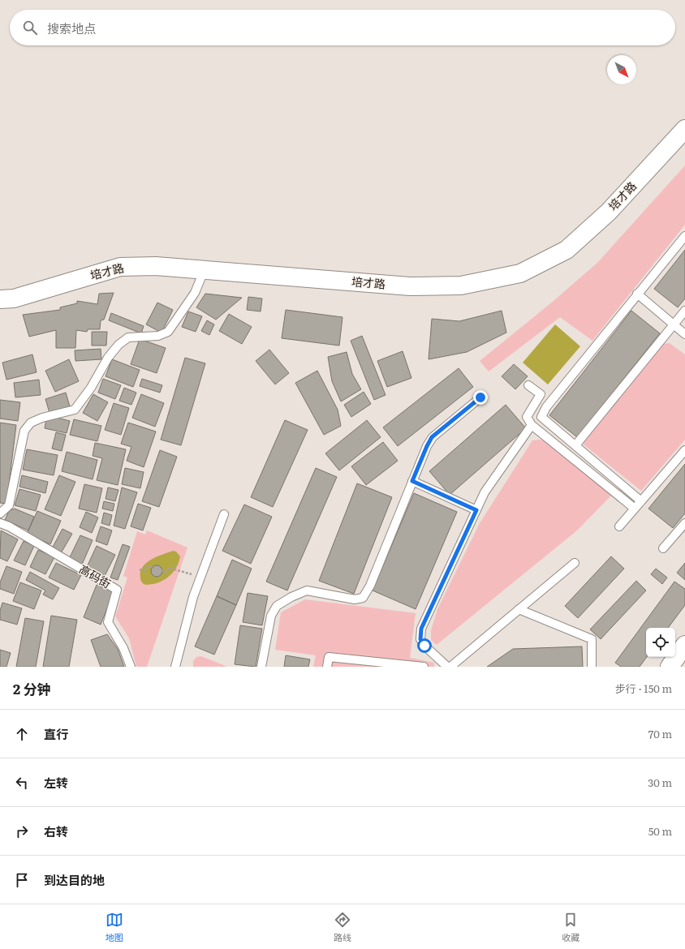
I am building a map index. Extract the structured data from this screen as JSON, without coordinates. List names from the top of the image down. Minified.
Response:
{"streets":{"street":["培才路"],"lane":["高码街"]},"north":"bottom right","page":{"search":"搜索地点","heading":["2 分钟","步行 · 150 m"],"list":[["直行","70 m"],["左转","30 m"],["右转","50 m"],"到达目的地"],"nav":["地图","路线","收藏"]}}
